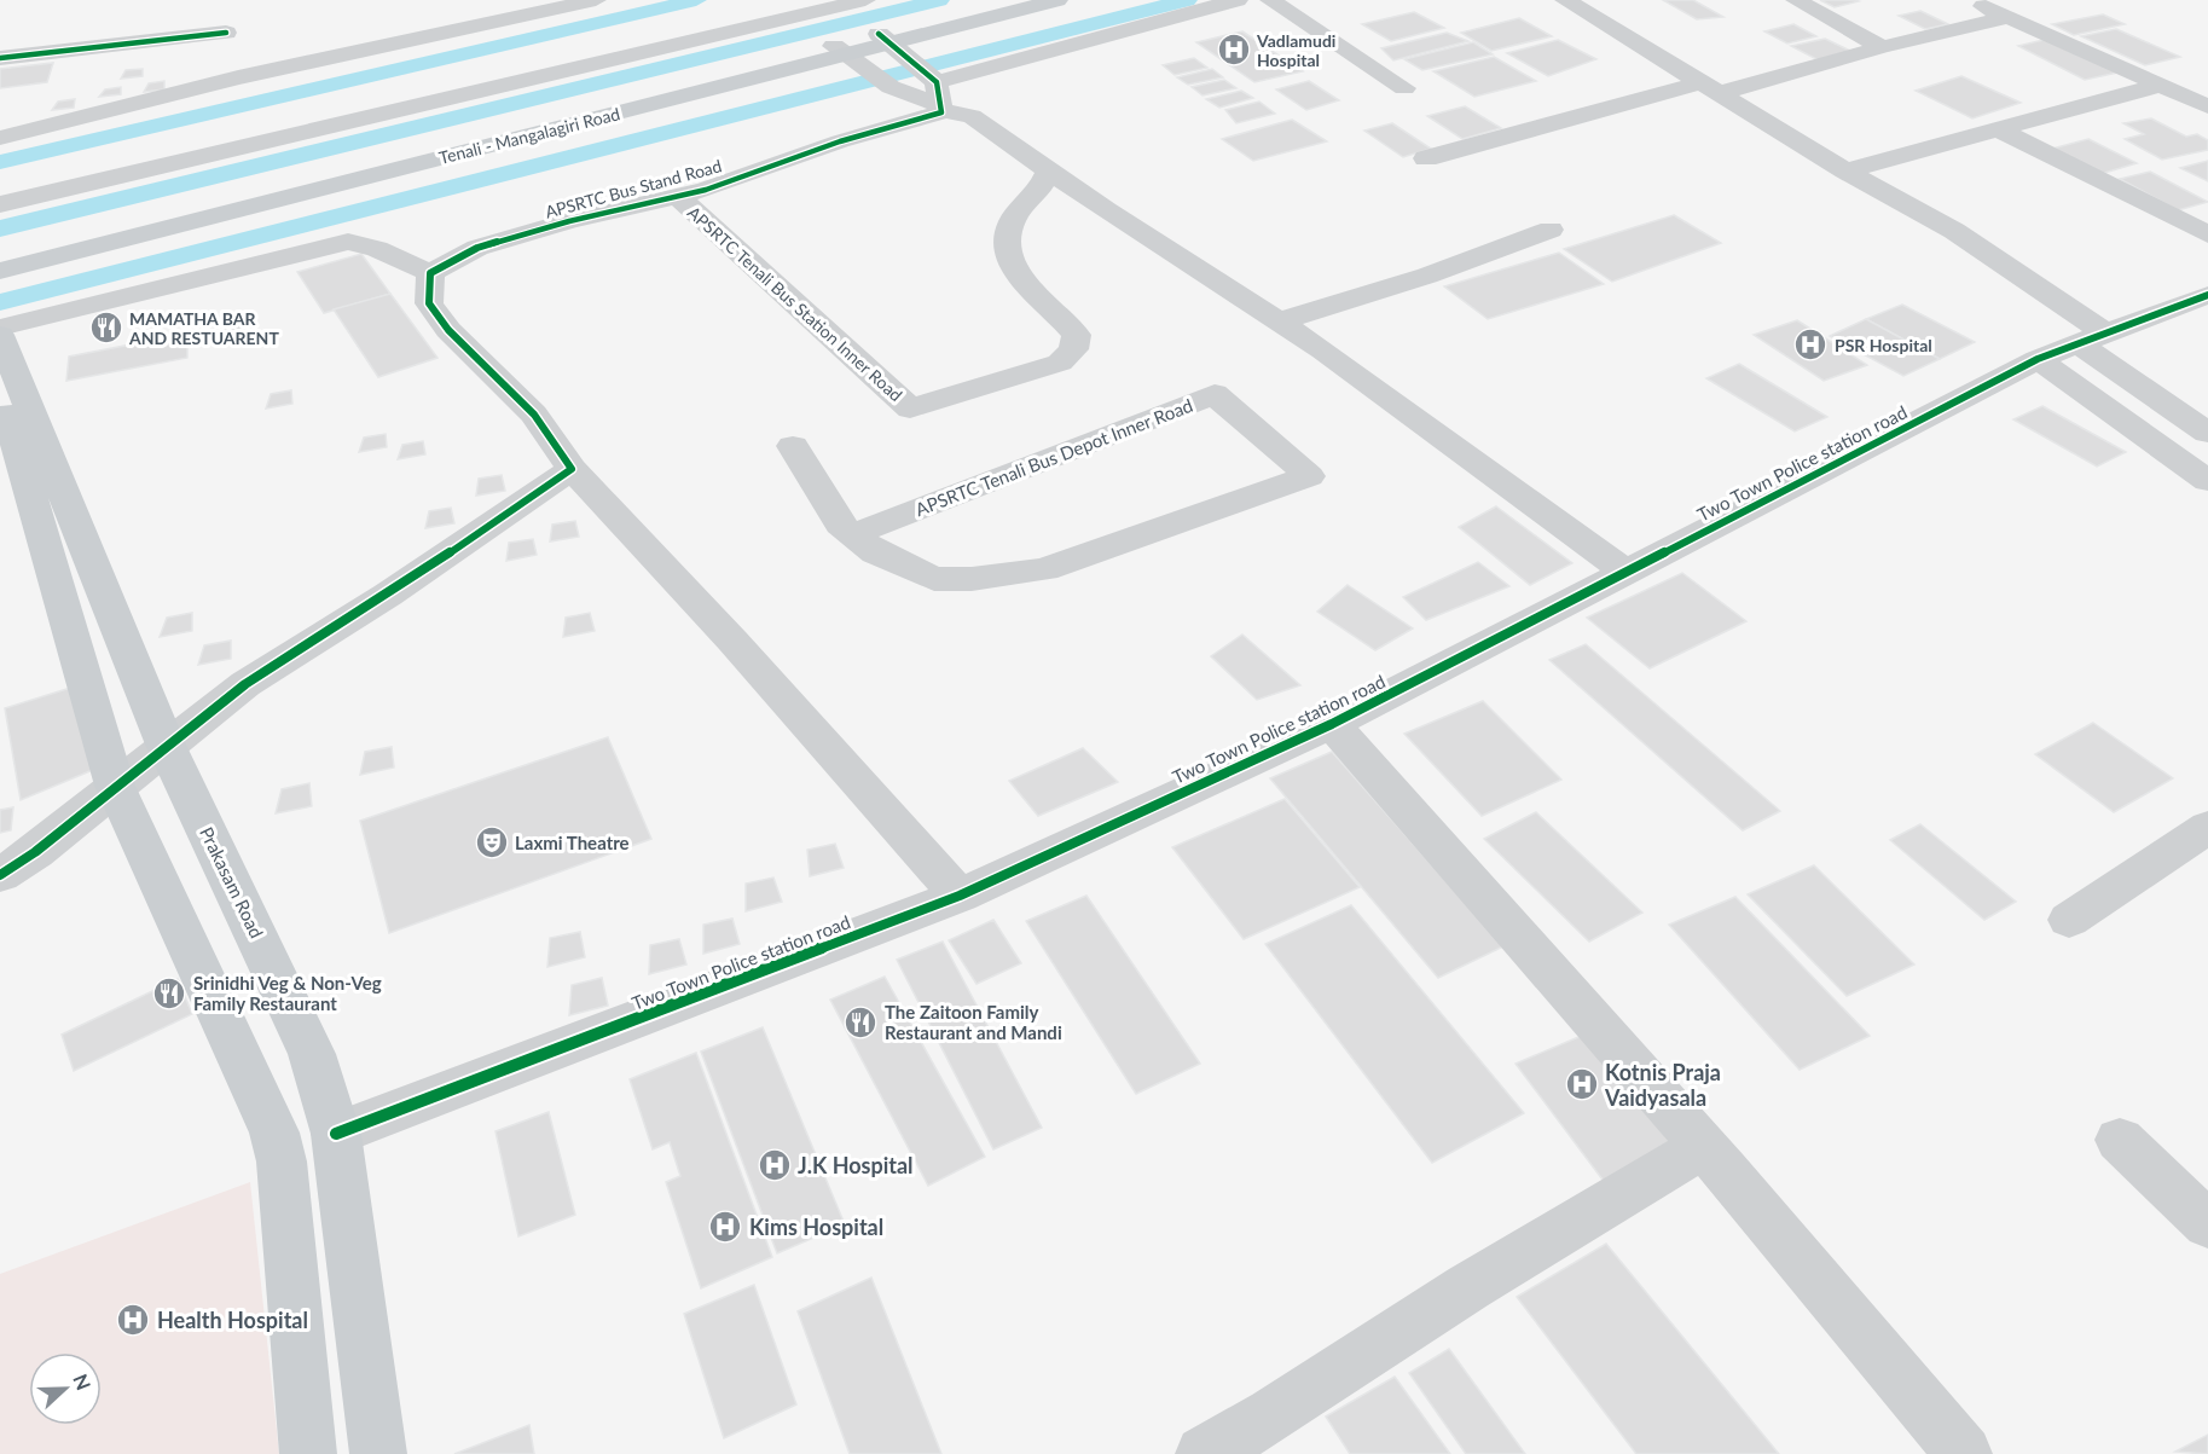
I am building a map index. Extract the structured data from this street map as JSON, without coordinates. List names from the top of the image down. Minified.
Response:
{"streets":{"main road":["Tenali - Mangalagiri Road","Prakasam Road"],"street":["APSRTC Bus Stand Road","APSRTC Tenali Bus Station Inner Road","APSRTC Tenali Bus Depot Inner Road","Two Town Police station road"]},"crossings":[["APSRTC Bus Stand Road","APSRTC Tenali Bus Station Inner Road"],["Two Town Police station road","Prakasam Road"]],"places":{"hospital":["Vadlamudi Hospital","PSR Hospital","Kotnis Praja Vaidyasala","J.K Hospital","Kims Hospital","Health Hospital"],"restaurant":["MAMATHA BAR AND RESTUARENT","Srinidhi Veg & Non-Veg Family Restaurant","The Zaitoon Family Restaurant and Mandi"],"theatre":["Laxmi Theatre"]},"north":"right"}
